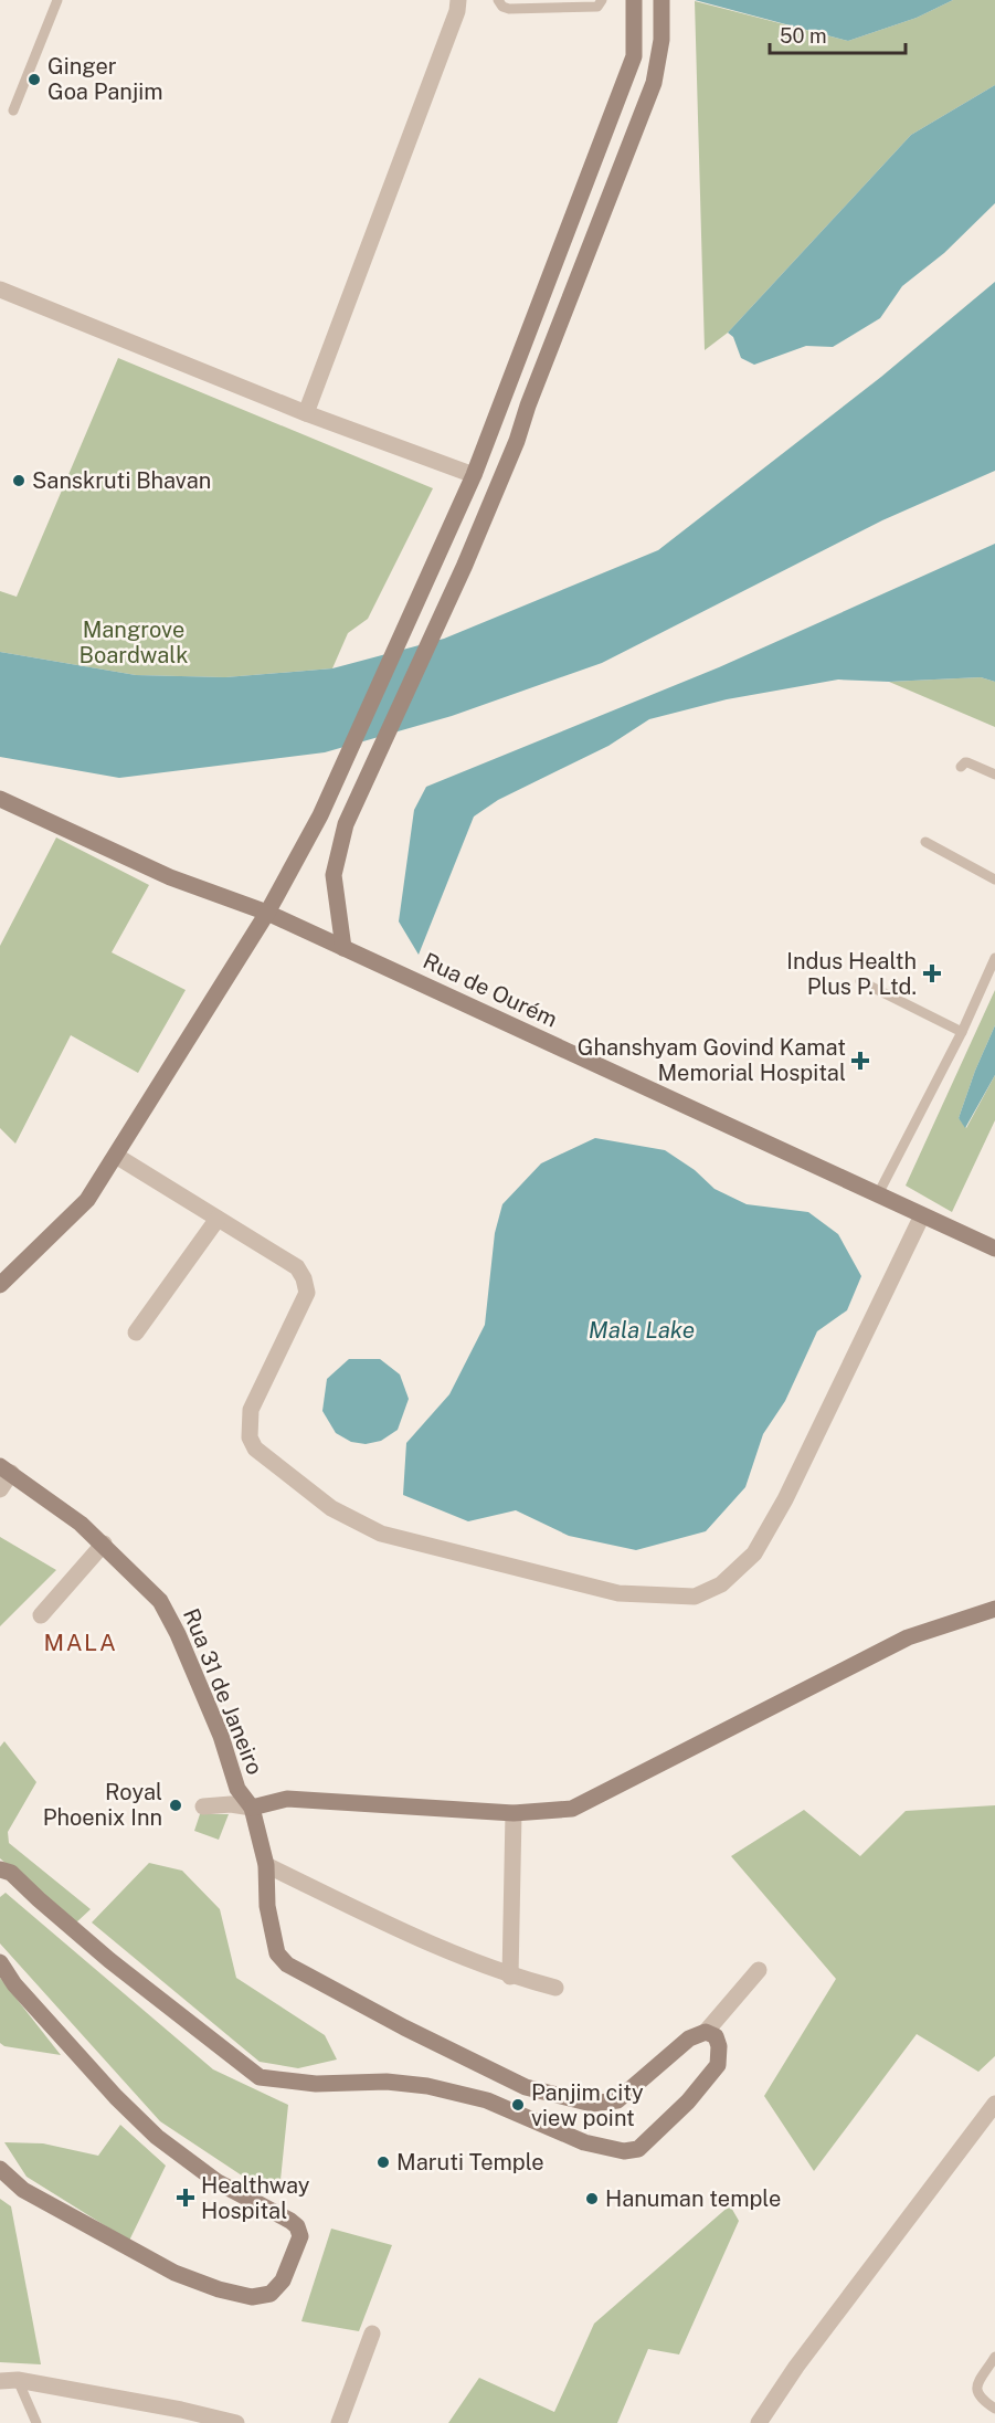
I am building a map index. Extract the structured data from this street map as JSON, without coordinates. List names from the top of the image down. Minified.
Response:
{"streets":{"street":["Rua de Ourém","Rua 31 de Janeiro"]},"districts":["MALA"],"water":["Mala Lake"],"parks":["Mangrove Boardwalk"],"places":{"other":["Ginger Goa Panjim","Sanskruti Bhavan","Royal Phoenix Inn","Panjim city view point","Maruti Temple","Hanuman temple"],"health":["Indus Health Plus P. Ltd.","Ghanshyam Govind Kamat Memorial Hospital","Healthway Hospital"]},"scale_bar":"50 m"}
